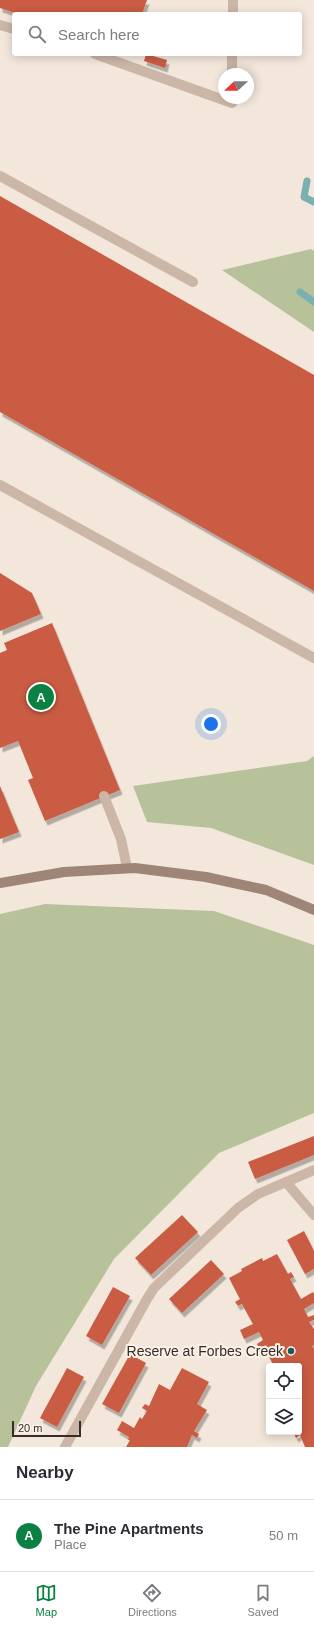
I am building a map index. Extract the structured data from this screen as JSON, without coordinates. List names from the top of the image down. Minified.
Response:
{"places":["Reserve at Forbes Creek"],"scale_bar":"20 m","north":"left","page":{"search":"Search here","pins":"A","scale":"20 m","heading":"Nearby","list":[{"mark":"A","name":"The Pine Apartments","note":"Place","value":"50 m"}],"nav":["Map","Directions","Saved"]}}
